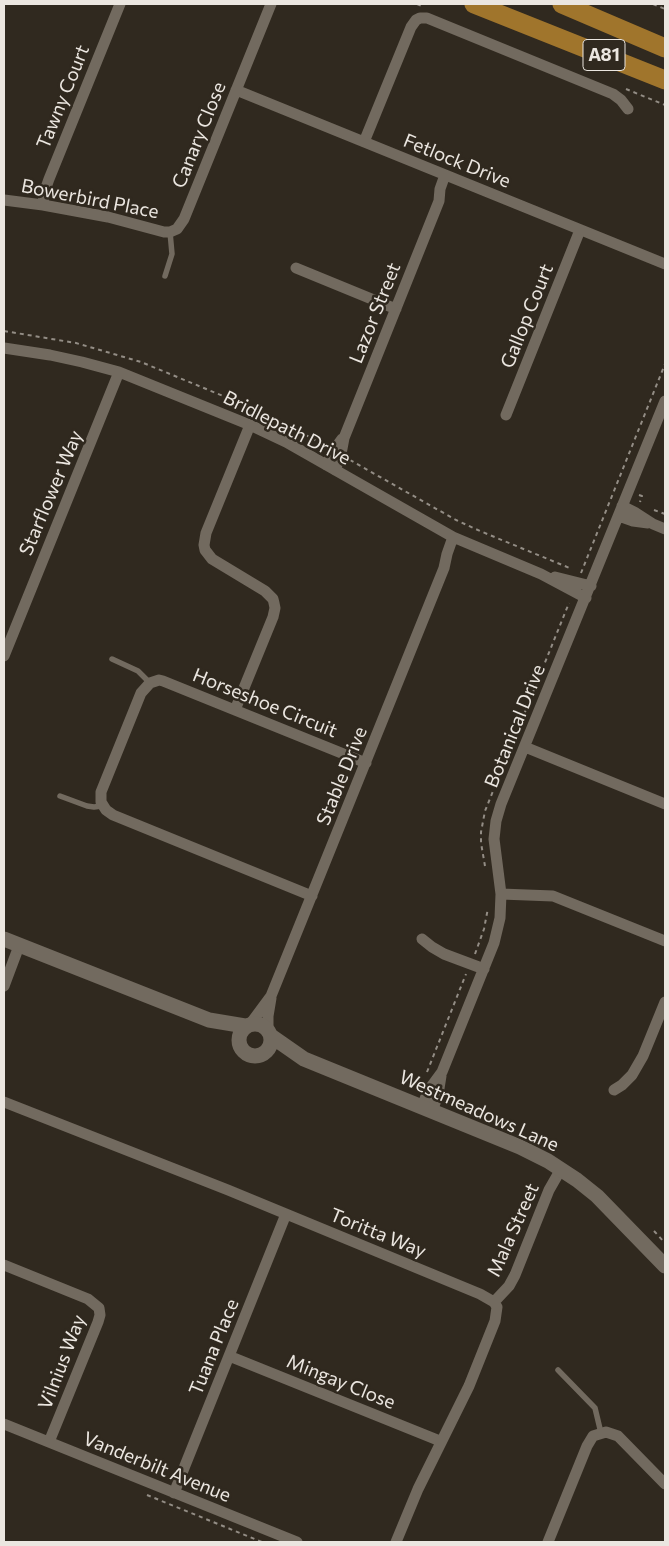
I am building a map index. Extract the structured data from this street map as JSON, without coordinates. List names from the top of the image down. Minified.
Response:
{"streets":{"highway":["A81"],"street":["Tawny Court","Canary Close","Fetlock Drive","Bowerbird Place","Lazor Street","Gallop Court","Bridlepath Drive","Starflower Way","Horseshoe Circuit","Botanical Drive","Stable Drive","Westmeadows Lane","Mala Street","Toritta Way","Tuana Place","Vilnius Way","Mingay Close","Vanderbilt Avenue"]},"crossings":[["Tawny Court","Bowerbird Place"],["Canary Close","Fetlock Drive"],["Canary Close","Bowerbird Place"],["Fetlock Drive","Lazor Street"],["Fetlock Drive","Gallop Court"],["Lazor Street","Bridlepath Drive"],["Bridlepath Drive","Starflower Way"],["Bridlepath Drive","Botanical Drive"],["Bridlepath Drive","Stable Drive"],["Horseshoe Circuit","Stable Drive"],["Botanical Drive","Westmeadows Lane"],["Stable Drive","Westmeadows Lane"],["Westmeadows Lane","Mala Street"],["Mala Street","Toritta Way"],["Toritta Way","Tuana Place"],["Tuana Place","Mingay Close"],["Tuana Place","Vanderbilt Avenue"],["Vilnius Way","Vanderbilt Avenue"]]}
